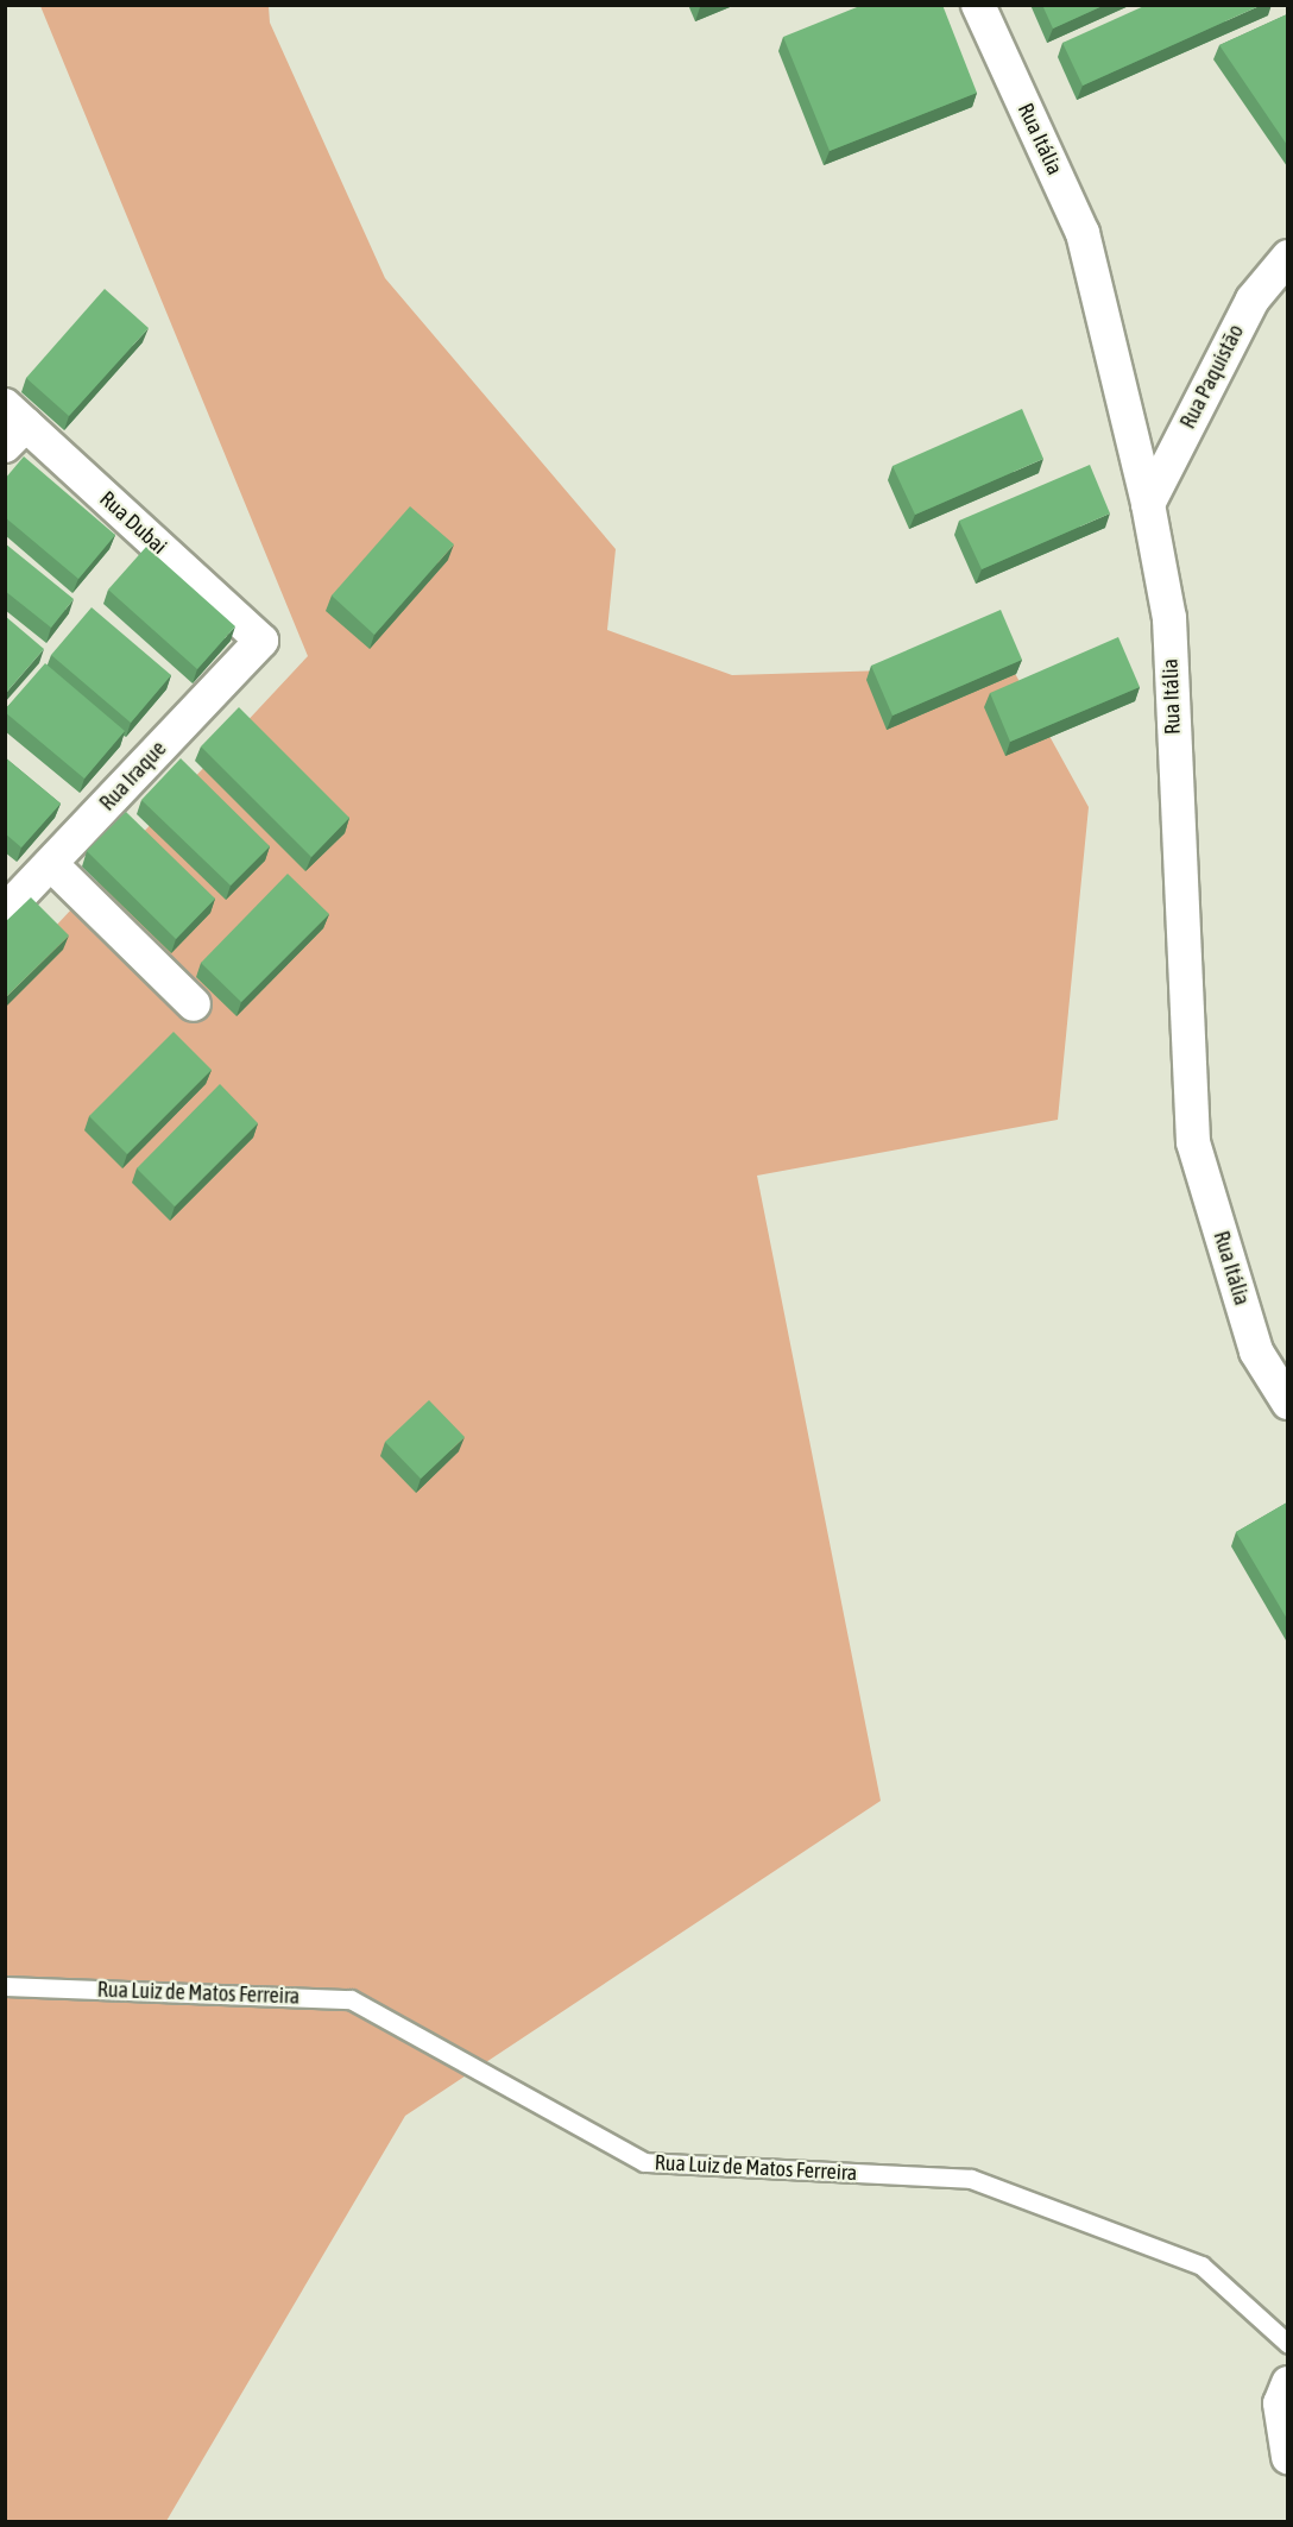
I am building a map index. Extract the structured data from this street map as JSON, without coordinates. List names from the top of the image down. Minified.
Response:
{"streets":{"street":["Rua Itália","Rua Paquistão","Rua Dubai","Rua Iraque"],"lane":["Rua Luiz de Matos Ferreira"]},"crossings":[["Rua Itália","Rua Paquistão"],["Rua Dubai","Rua Iraque"]]}
